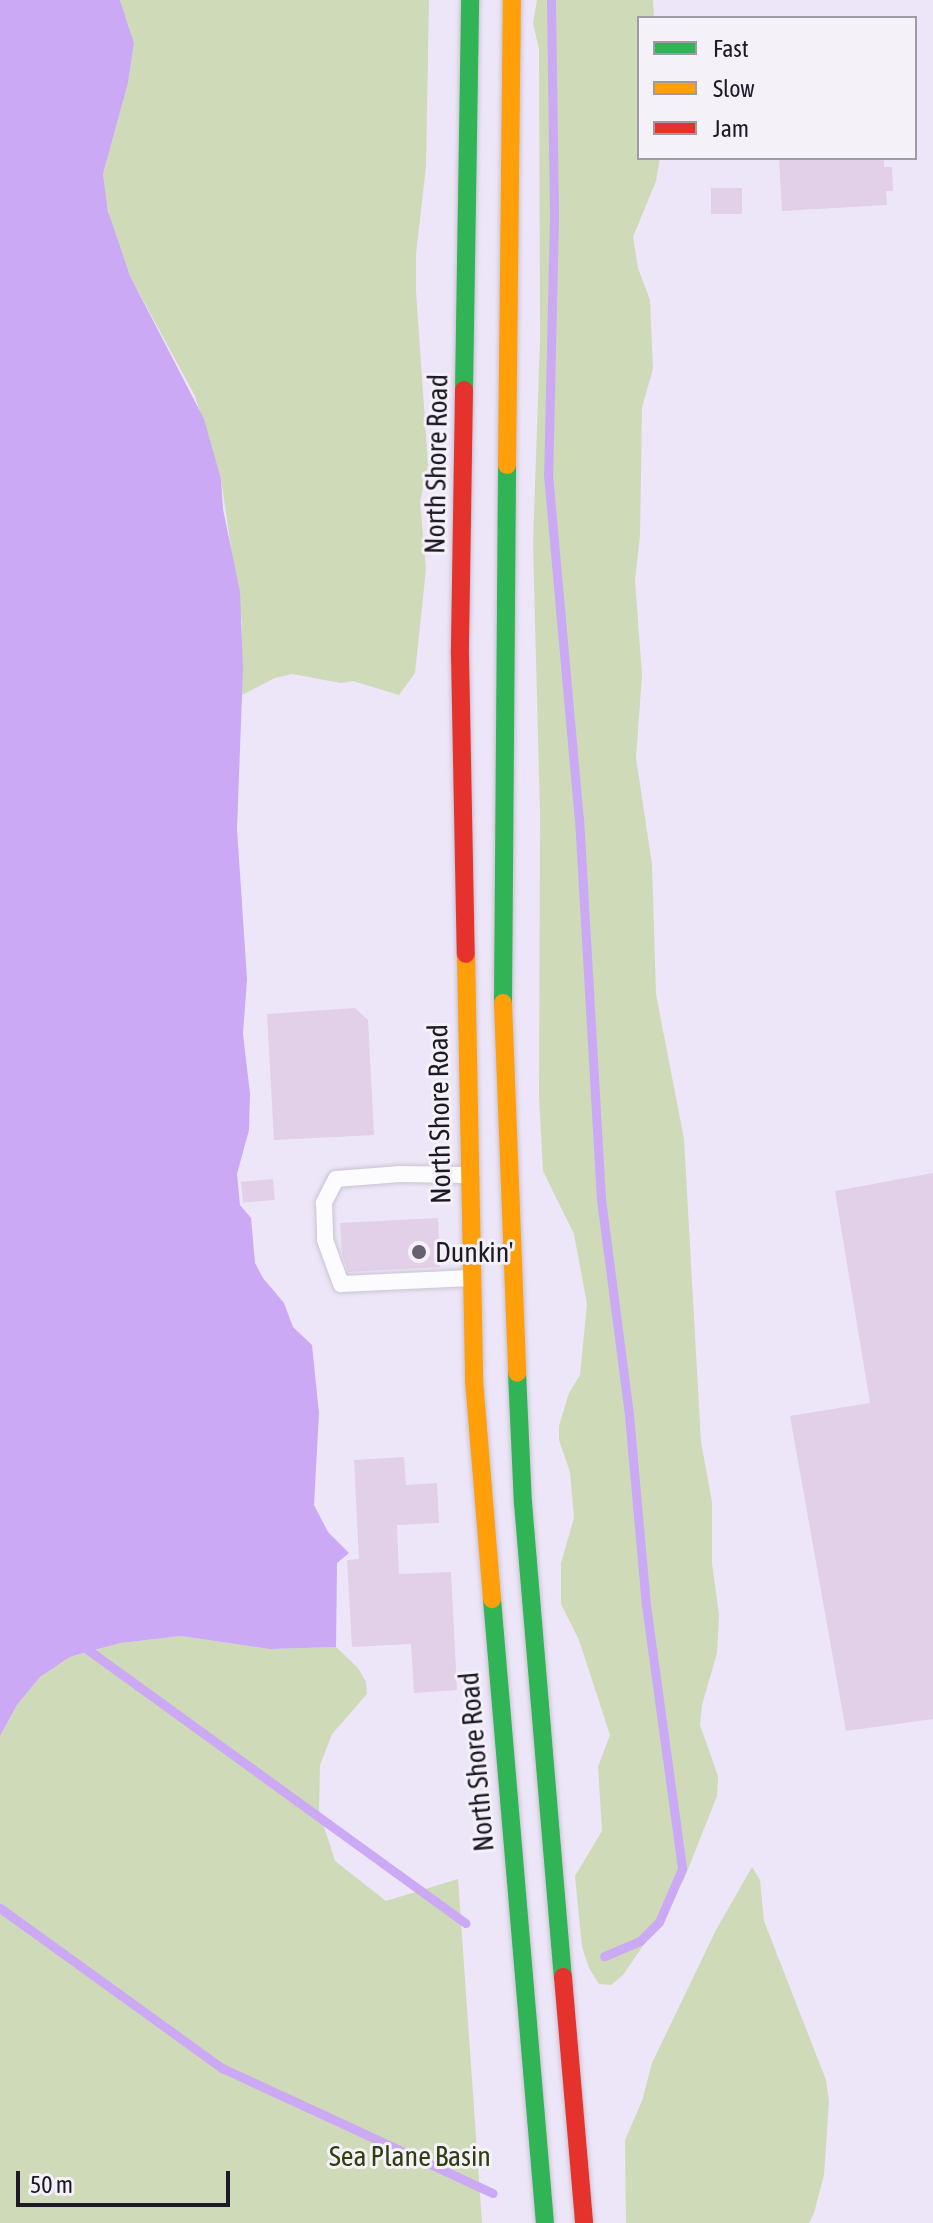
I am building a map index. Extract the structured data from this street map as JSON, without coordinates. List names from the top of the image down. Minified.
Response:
{"streets":{"highway":["North Shore Road"]},"parks":["Sea Plane Basin"],"places":["Dunkin'"],"legend":["Fast","Slow","Jam"],"scale_bar":"50 m"}
